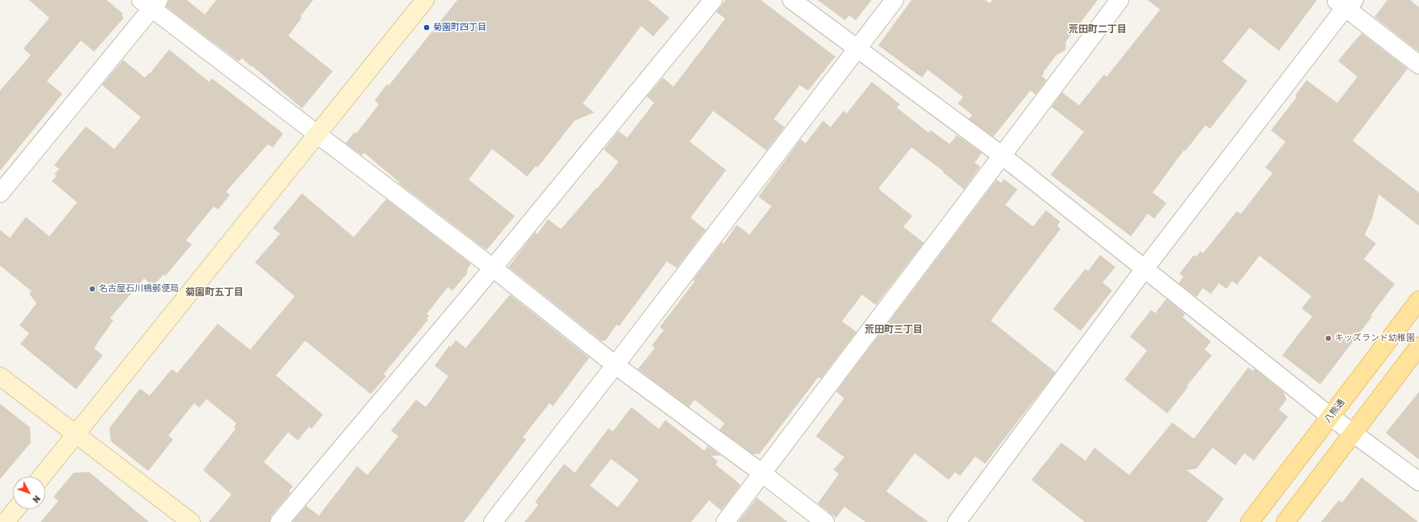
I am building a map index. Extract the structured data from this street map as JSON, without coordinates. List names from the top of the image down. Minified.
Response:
{"streets":{"main road":["八熊通"]},"districts":["荒田町二丁目","菊園町五丁目","荒田町三丁目"],"places":["菊園町四丁目","名古屋石川橋郵便局","キッズランド幼稚園"],"north":"bottom right"}
